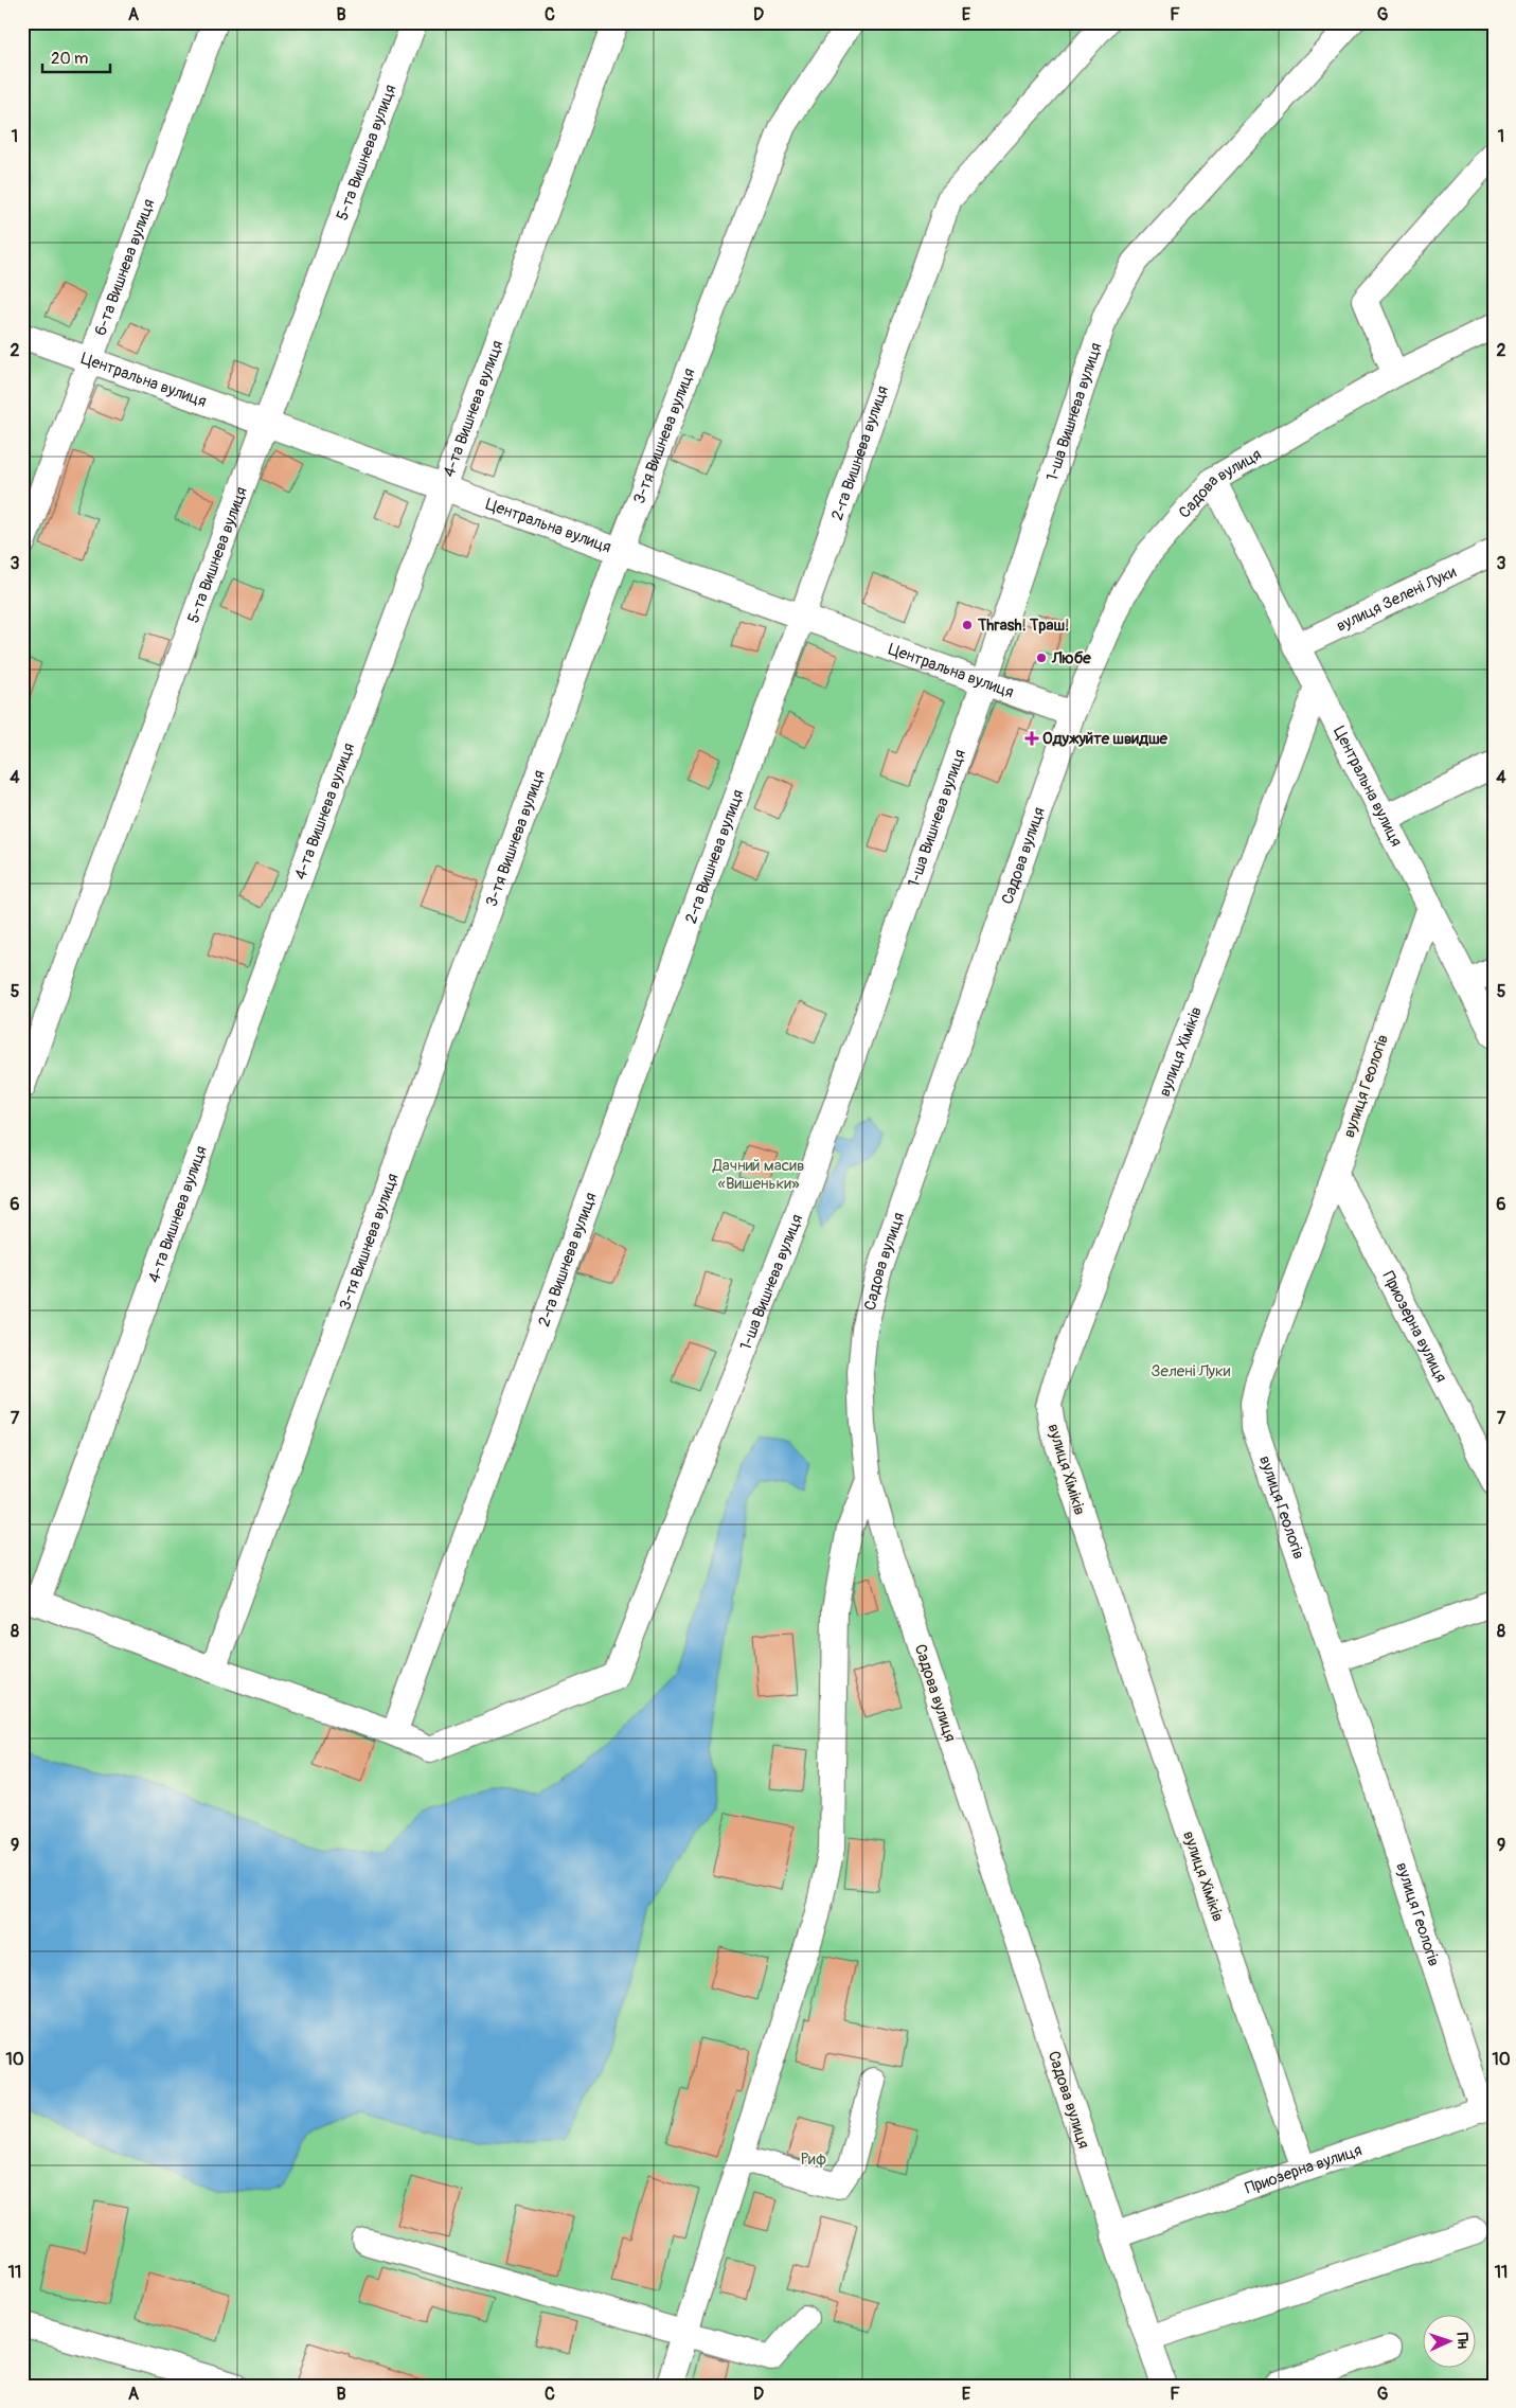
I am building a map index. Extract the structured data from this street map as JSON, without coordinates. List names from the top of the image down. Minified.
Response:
{"streets":{"street":["5-та Вишнева вулиця","6-та Вишнева вулиця","Центральна вулиця","4-та Вишнева вулиця","1-ша Вишнева вулиця","3-тя Вишнева вулиця","2-га Вишнева вулиця","Садова вулиця","вулиця Зелені Луки","вулиця Хіміків","вулиця Геологів","Приозерна вулиця"]},"crossings":[["5-та Вишнева вулиця","Центральна вулиця"],["6-та Вишнева вулиця","Центральна вулиця"],["Центральна вулиця","4-та Вишнева вулиця"],["Центральна вулиця","1-ша Вишнева вулиця"],["Центральна вулиця","3-тя Вишнева вулиця"],["Центральна вулиця","2-га Вишнева вулиця"],["Центральна вулиця","Садова вулиця"],["Центральна вулиця","вулиця Зелені Луки"],["Центральна вулиця","вулиця Хіміків"],["Центральна вулиця","вулиця Геологів"],["1-ша Вишнева вулиця","2-га Вишнева вулиця"],["Садова вулиця","Приозерна вулиця"],["вулиця Хіміків","Приозерна вулиця"],["вулиця Геологів","Приозерна вулиця"]],"parks":["Дачний масив «Вишеньки»","Зелені Луки","Риф"],"places":{"other":["Thrash! Траш!","Любе"],"health":["Одужуйте швидше"]},"scale_bar":"20 m","north":"right","grid":{"columns":["A","B","C","D","E","F","G"],"rows":["1","2","3","4","5","6","7","8","9","10","11"]}}
